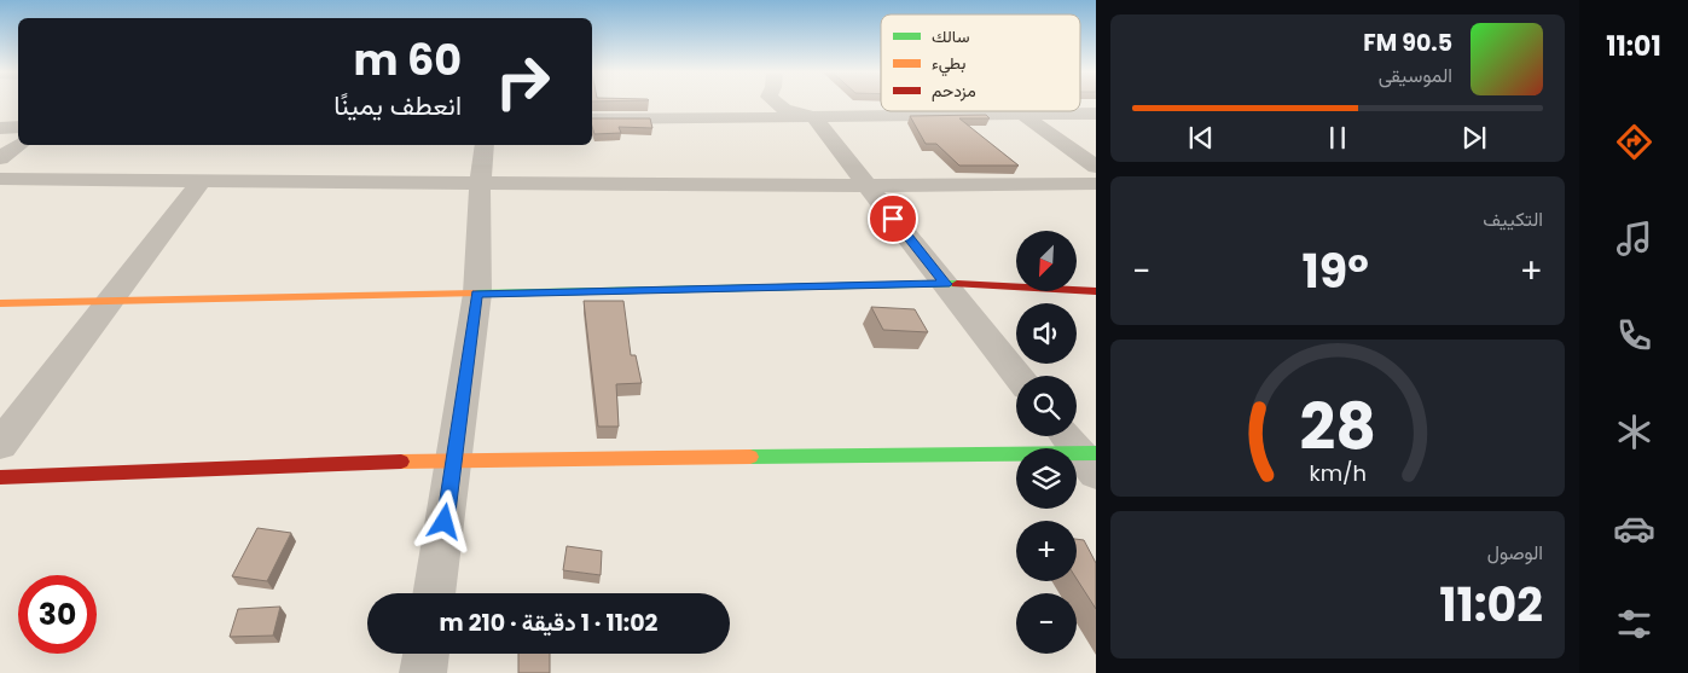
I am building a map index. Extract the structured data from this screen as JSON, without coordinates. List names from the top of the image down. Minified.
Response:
{"legend":["سالك","بطيء","مزدحم"],"north":"bottom left","page":{"tabs":"11:01","turn":["60 m","انعطف يمينًا"],"song":["90.5 FM","الموسيقى"],"tile":["التكييف",["الوصول","11:02"]],"map_buttons":["+","−"],"heat":["−","19°","+"],"limit":"30","trip":"11:02 · 1 دقيقة · 210 m","gauge":["28","km/h"]}}
